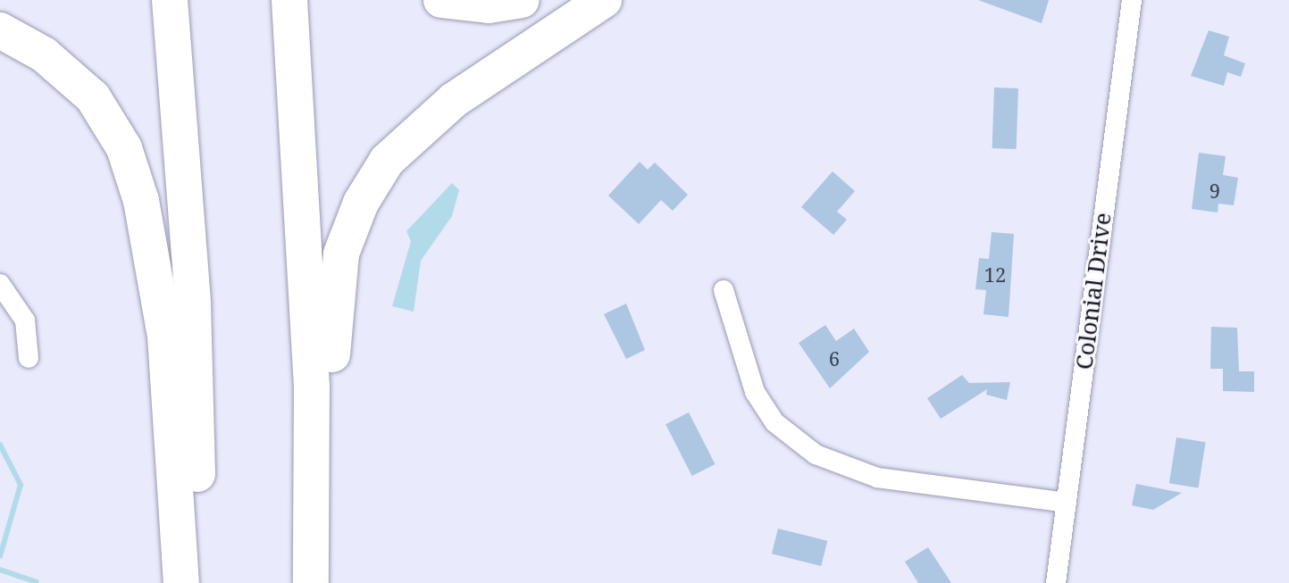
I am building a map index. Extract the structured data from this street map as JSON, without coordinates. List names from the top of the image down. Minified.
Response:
{"streets":{"street":["Colonial Drive"]},"house_numbers":["9","12","6"]}
